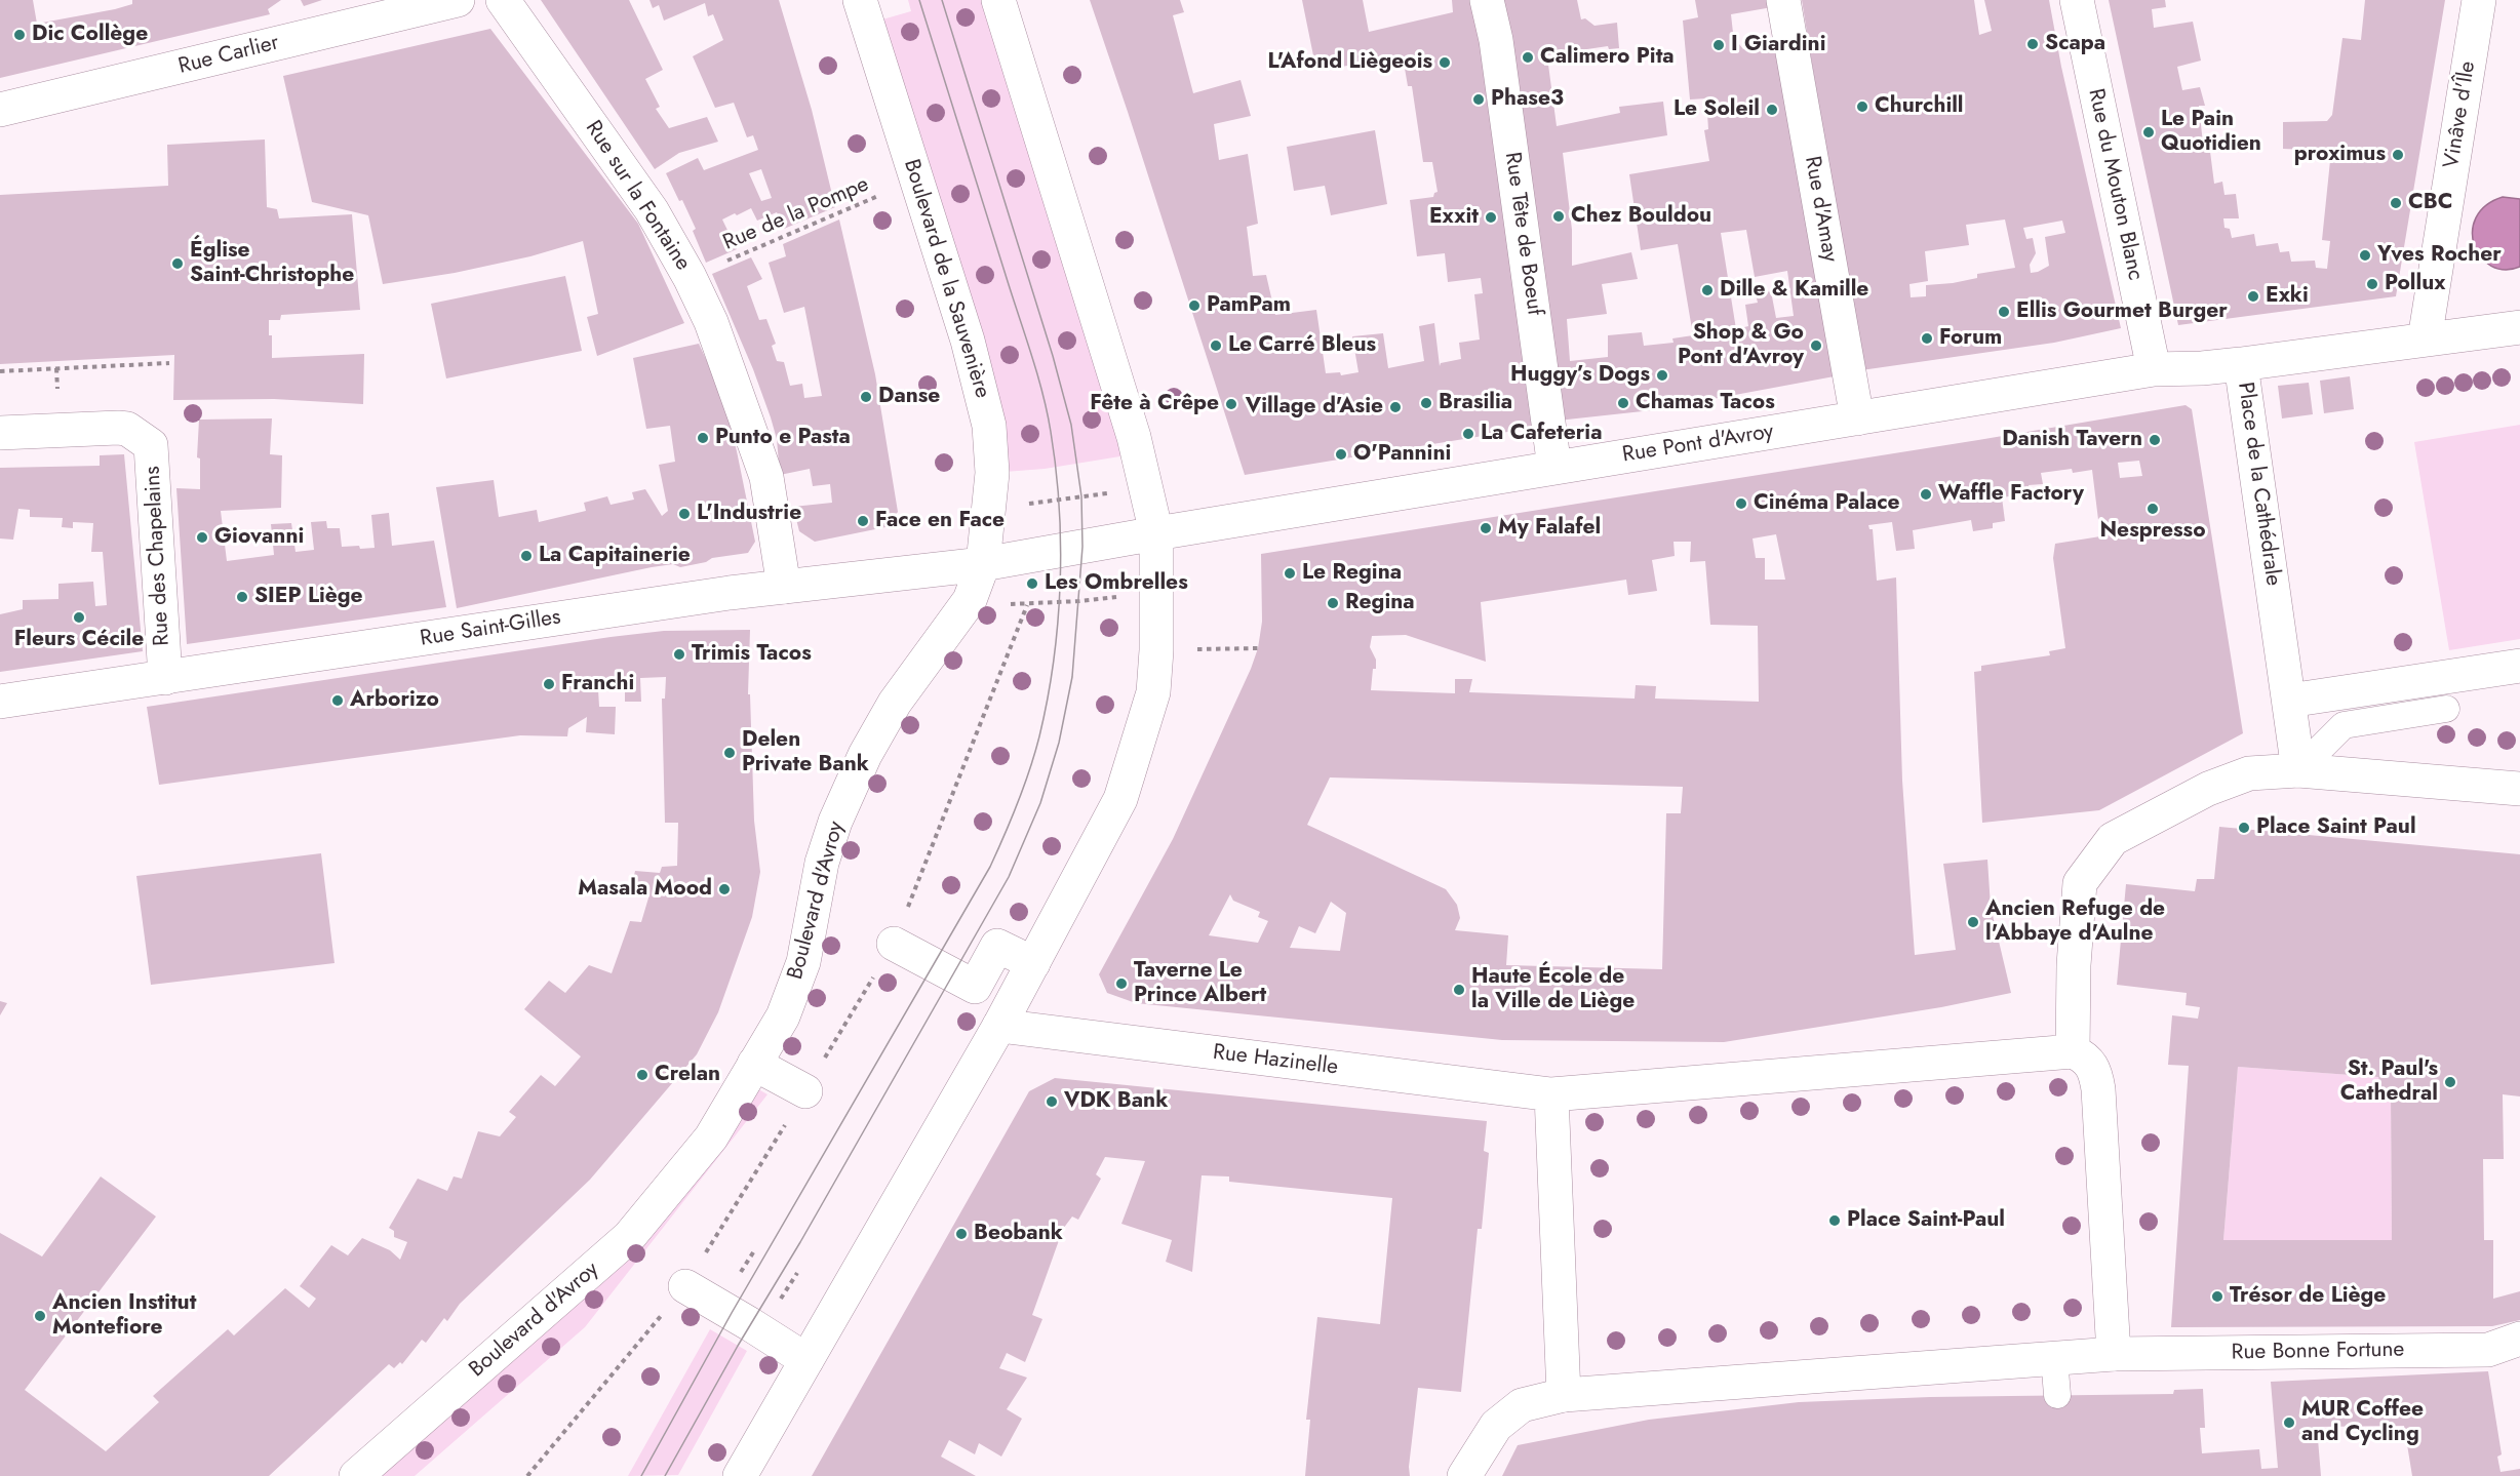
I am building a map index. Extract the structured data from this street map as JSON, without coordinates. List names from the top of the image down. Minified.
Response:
{"streets":{"street":["Rue Carlier","Vinâve d'Île","Rue du Mouton Blanc","Rue sur la Fontaine","Rue d'Amay","Rue Tête de Boeuf","Boulevard de la Sauvenière","Rue Pont d'Avroy","Place de la Cathédrale","Rue des Chapelains","Rue Saint-Gilles","Boulevard d'Avroy","Rue Hazinelle","Rue Bonne Fortune"],"path":["Rue de la Pompe"]},"crossings":[["Vinâve d'Île","Place de la Cathédrale"],["Rue du Mouton Blanc","Rue Pont d'Avroy"],["Rue sur la Fontaine","Rue de la Pompe"],["Rue sur la Fontaine","Rue Saint-Gilles"],["Rue d'Amay","Rue Pont d'Avroy"],["Rue de la Pompe","Boulevard de la Sauvenière"],["Rue Tête de Boeuf","Rue Pont d'Avroy"],["Boulevard de la Sauvenière","Rue Saint-Gilles"],["Boulevard de la Sauvenière","Boulevard d'Avroy"],["Rue Pont d'Avroy","Place de la Cathédrale"],["Rue des Chapelains","Rue Saint-Gilles"],["Rue Saint-Gilles","Boulevard d'Avroy"]],"places":["Dic Collège","Scapa","I Giardini","Calimero Pita","L'Afond Liègeois","Phase3","Churchill","Le Soleil","Le Pain Quotidien","proximus","CBC","Chez Bouldou","Exxit","Yves Rocher","Église Saint-Christophe","Pollux","Dille & Kamille","Exki","PamPam","Ellis Gourmet Burger","Forum","Le Carré Bleus","Shop & Go Pont d'Avroy","Huggy’s Dogs","Danse","Brasilia","Chamas Tacos","Fête à Crêpe","Village d'Asie","La Cafeteria","Punto e Pasta","Danish Tavern","O'Pannini","Waffle Factory","Cinéma Palace","Nespresso","L'Industrie","Face en Face","My Falafel","Giovanni","La Capitainerie","Le Regina","Les Ombrelles","SIEP Liège","Regina","Fleurs Cécile","Trimis Tacos","Franchi","Arborizo","Delen Private Bank","Place Saint Paul","Masala Mood","Ancien Refuge de l'Abbaye d'Aulne","Taverne Le Prince Albert","Haute École de la Ville de Liège","Crelan","St. Paul's Cathedral","VDK Bank","Place Saint-Paul","Beobank","Trésor de Liège","Ancien Institut Montefiore","MUR Coffee and Cycling"]}
